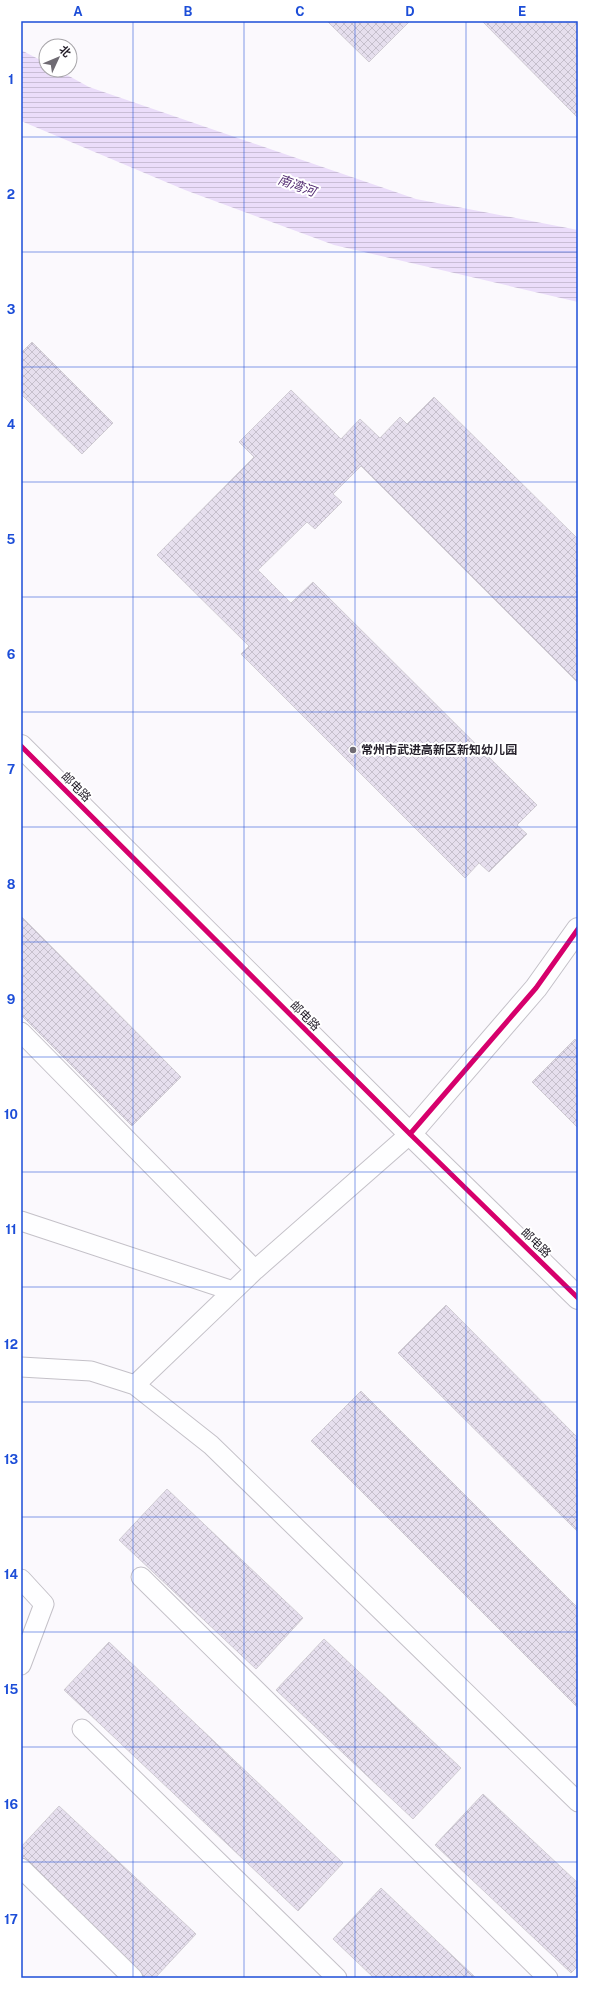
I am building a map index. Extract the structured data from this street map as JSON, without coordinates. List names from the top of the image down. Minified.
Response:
{"streets":{"street":["邮电路"]},"water":["南湾河"],"places":["常州市武进高新区新知幼儿园"],"north":"top right","grid":{"columns":["A","B","C","D","E"],"rows":["1","2","3","4","5","6","7","8","9","10","11","12","13","14","15","16","17"]}}
